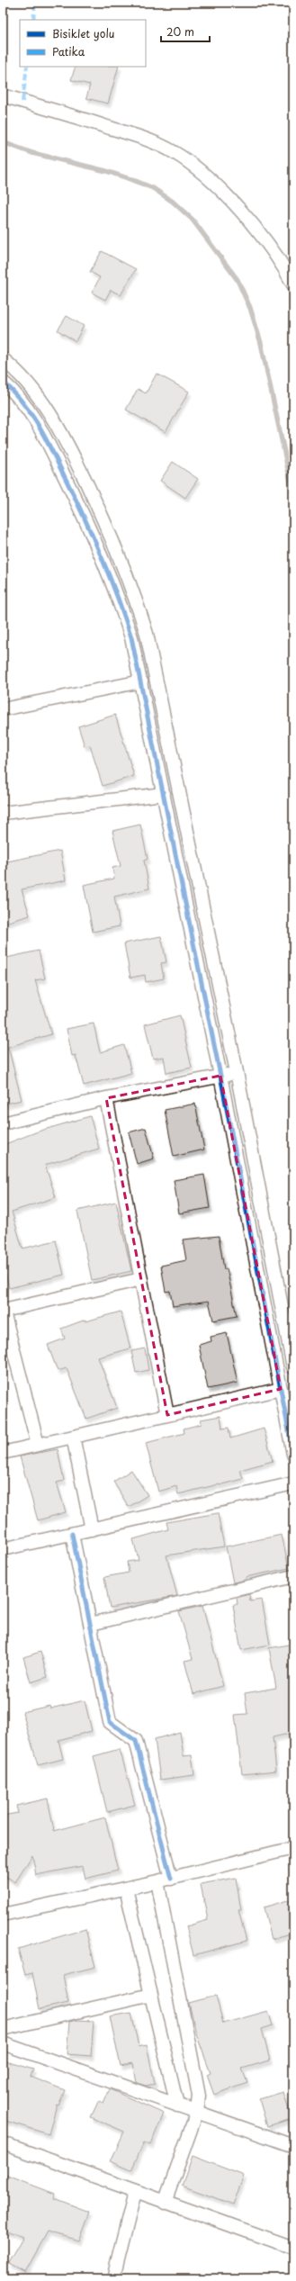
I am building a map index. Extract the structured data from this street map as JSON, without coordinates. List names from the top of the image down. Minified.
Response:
{"legend":["Bisiklet yolu","Patika"],"scale_bar":"20 m"}
